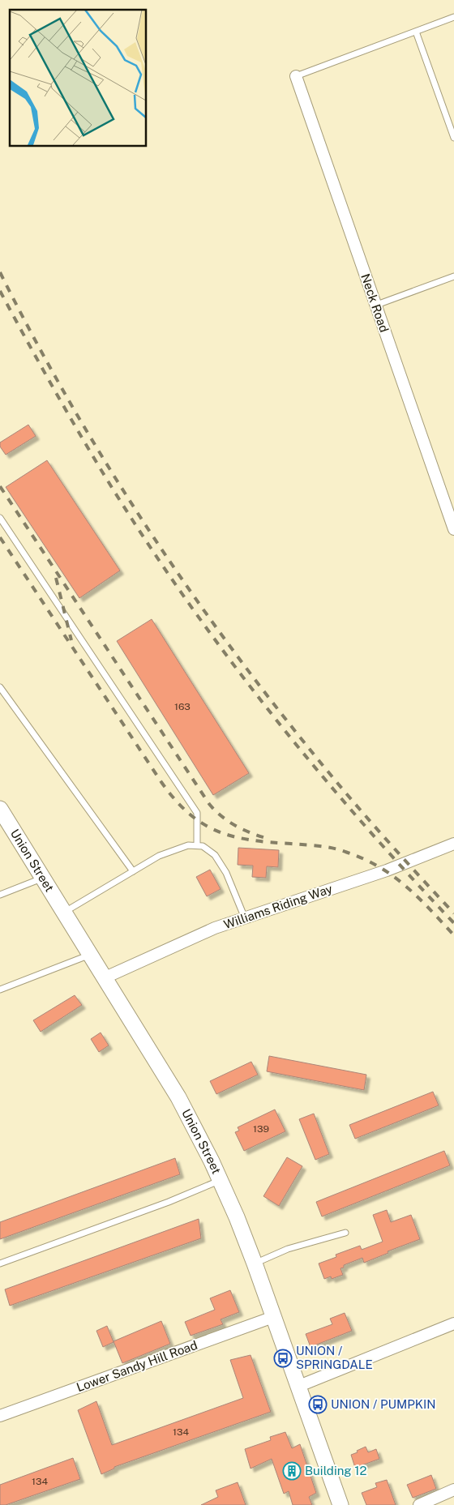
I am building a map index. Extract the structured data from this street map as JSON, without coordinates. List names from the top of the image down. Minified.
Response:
{"streets":{"main road":["Union Street"],"street":["Neck Road","Williams Riding Way","Lower Sandy Hill Road"]},"crossings":[["Union Street","Williams Riding Way"],["Union Street","Lower Sandy Hill Road"]],"places":{"bus stop":["UNION / SPRINGDALE","UNION / PUMPKIN"],"building":["Building 12"]},"house_numbers":["163","139","134","134"]}
